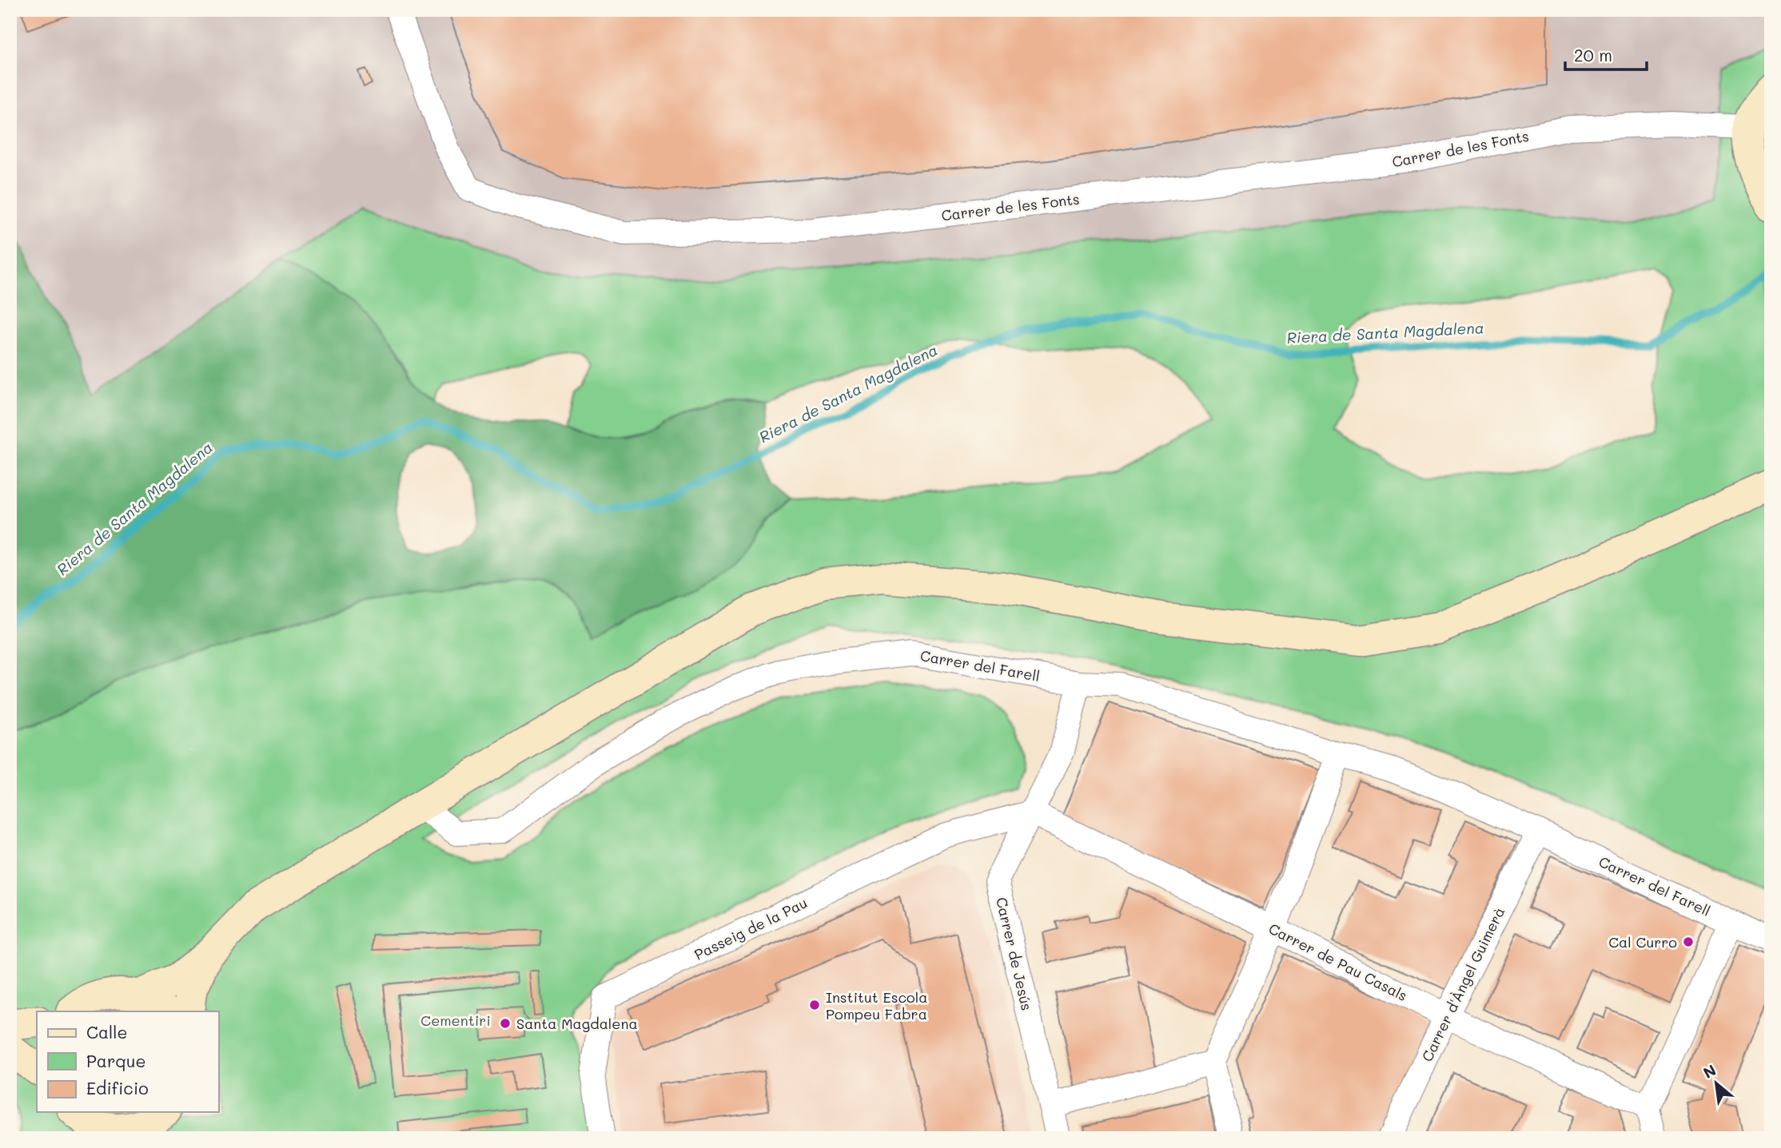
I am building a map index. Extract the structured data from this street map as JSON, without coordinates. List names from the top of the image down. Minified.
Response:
{"streets":{"street":["Carrer de les Fonts","Carrer del Farell","Passeig de la Pau","Carrer de Jesús","Carrer de Pau Casals","Carrer d'Àngel Guimerà"]},"crossings":[["Carrer del Farell","Carrer de Jesús"],["Carrer del Farell","Carrer d'Àngel Guimerà"],["Passeig de la Pau","Carrer de Jesús"],["Passeig de la Pau","Carrer de Pau Casals"],["Carrer de Jesús","Carrer de Pau Casals"],["Carrer de Pau Casals","Carrer d'Àngel Guimerà"]],"water":["Riera de Santa Magdalena"],"parks":["Cementiri"],"places":["Cal Curro","Institut Escola Pompeu Fabra","Santa Magdalena"],"legend":["Calle","Parque","Edificio"],"scale_bar":"20 m","north":"top left"}
